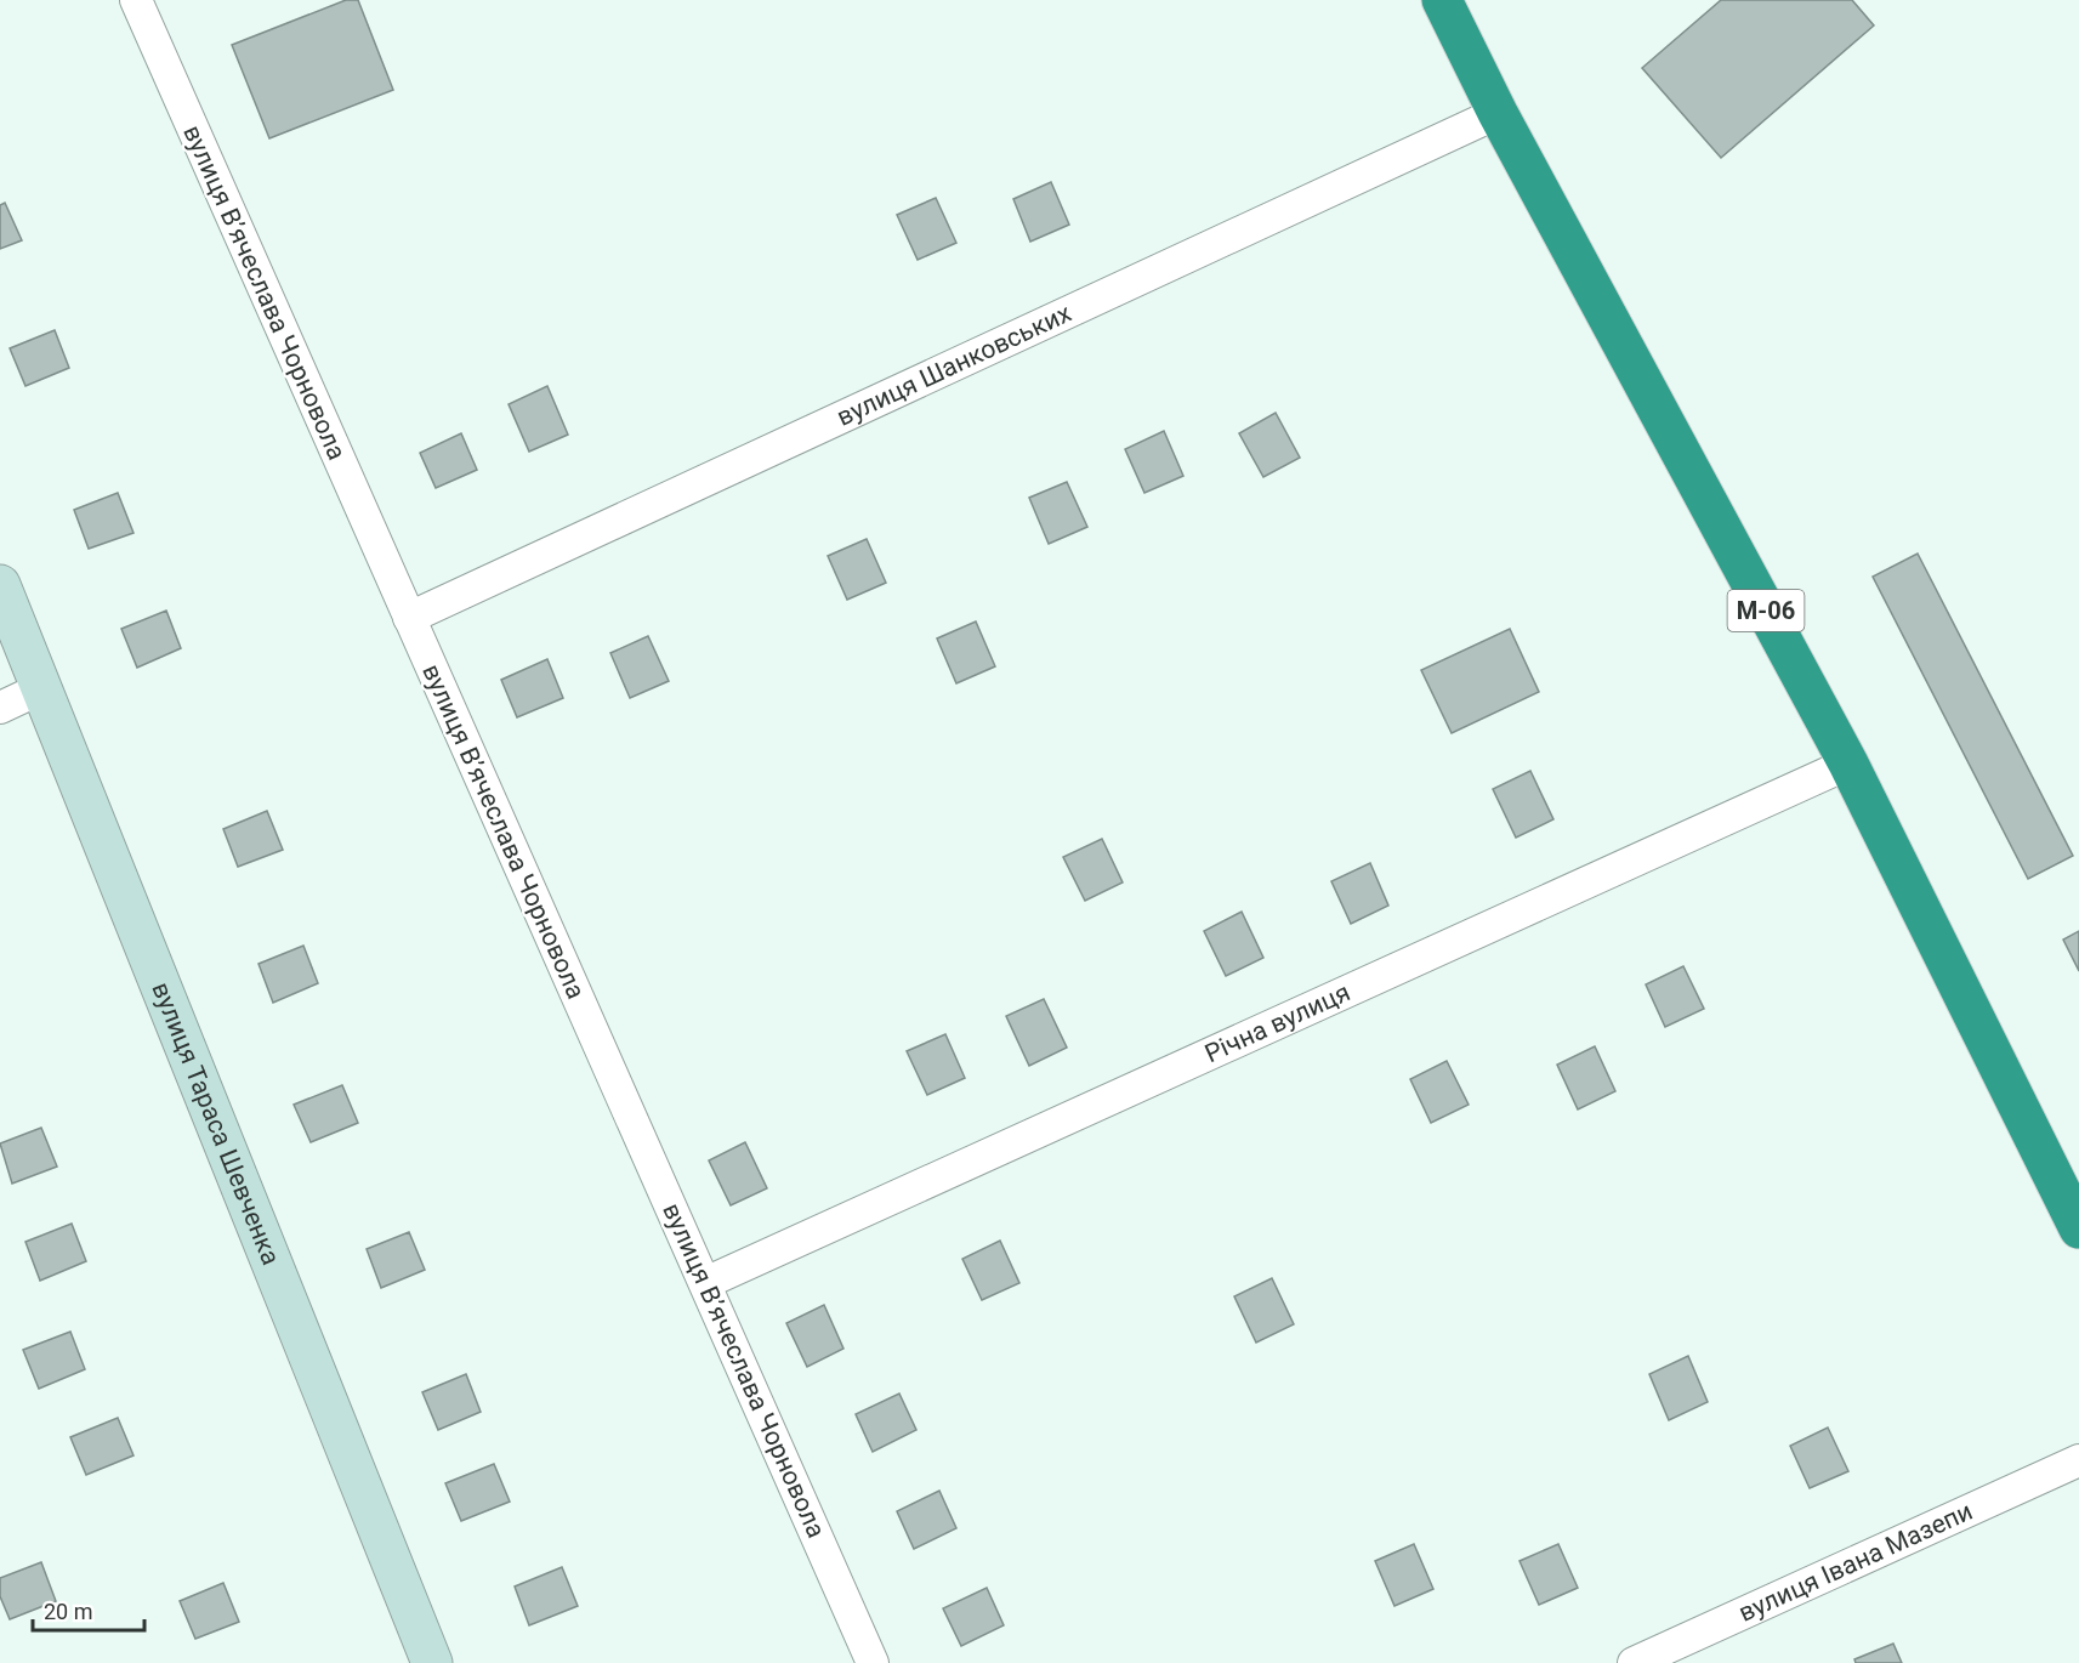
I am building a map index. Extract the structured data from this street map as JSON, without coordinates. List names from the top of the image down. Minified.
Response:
{"streets":{"highway":["М-06"],"street":["вулиця Вʼячеслава Чорновола","вулиця Шанковських","Річна вулиця","вулиця Тараса Шевченка","вулиця Івана Мазепи"]},"crossings":[["вулиця Вʼячеслава Чорновола","вулиця Шанковських"],["вулиця Вʼячеслава Чорновола","Річна вулиця"],["вулиця Шанковських","М-06"],["М-06","Річна вулиця"]],"scale_bar":"20 m"}
